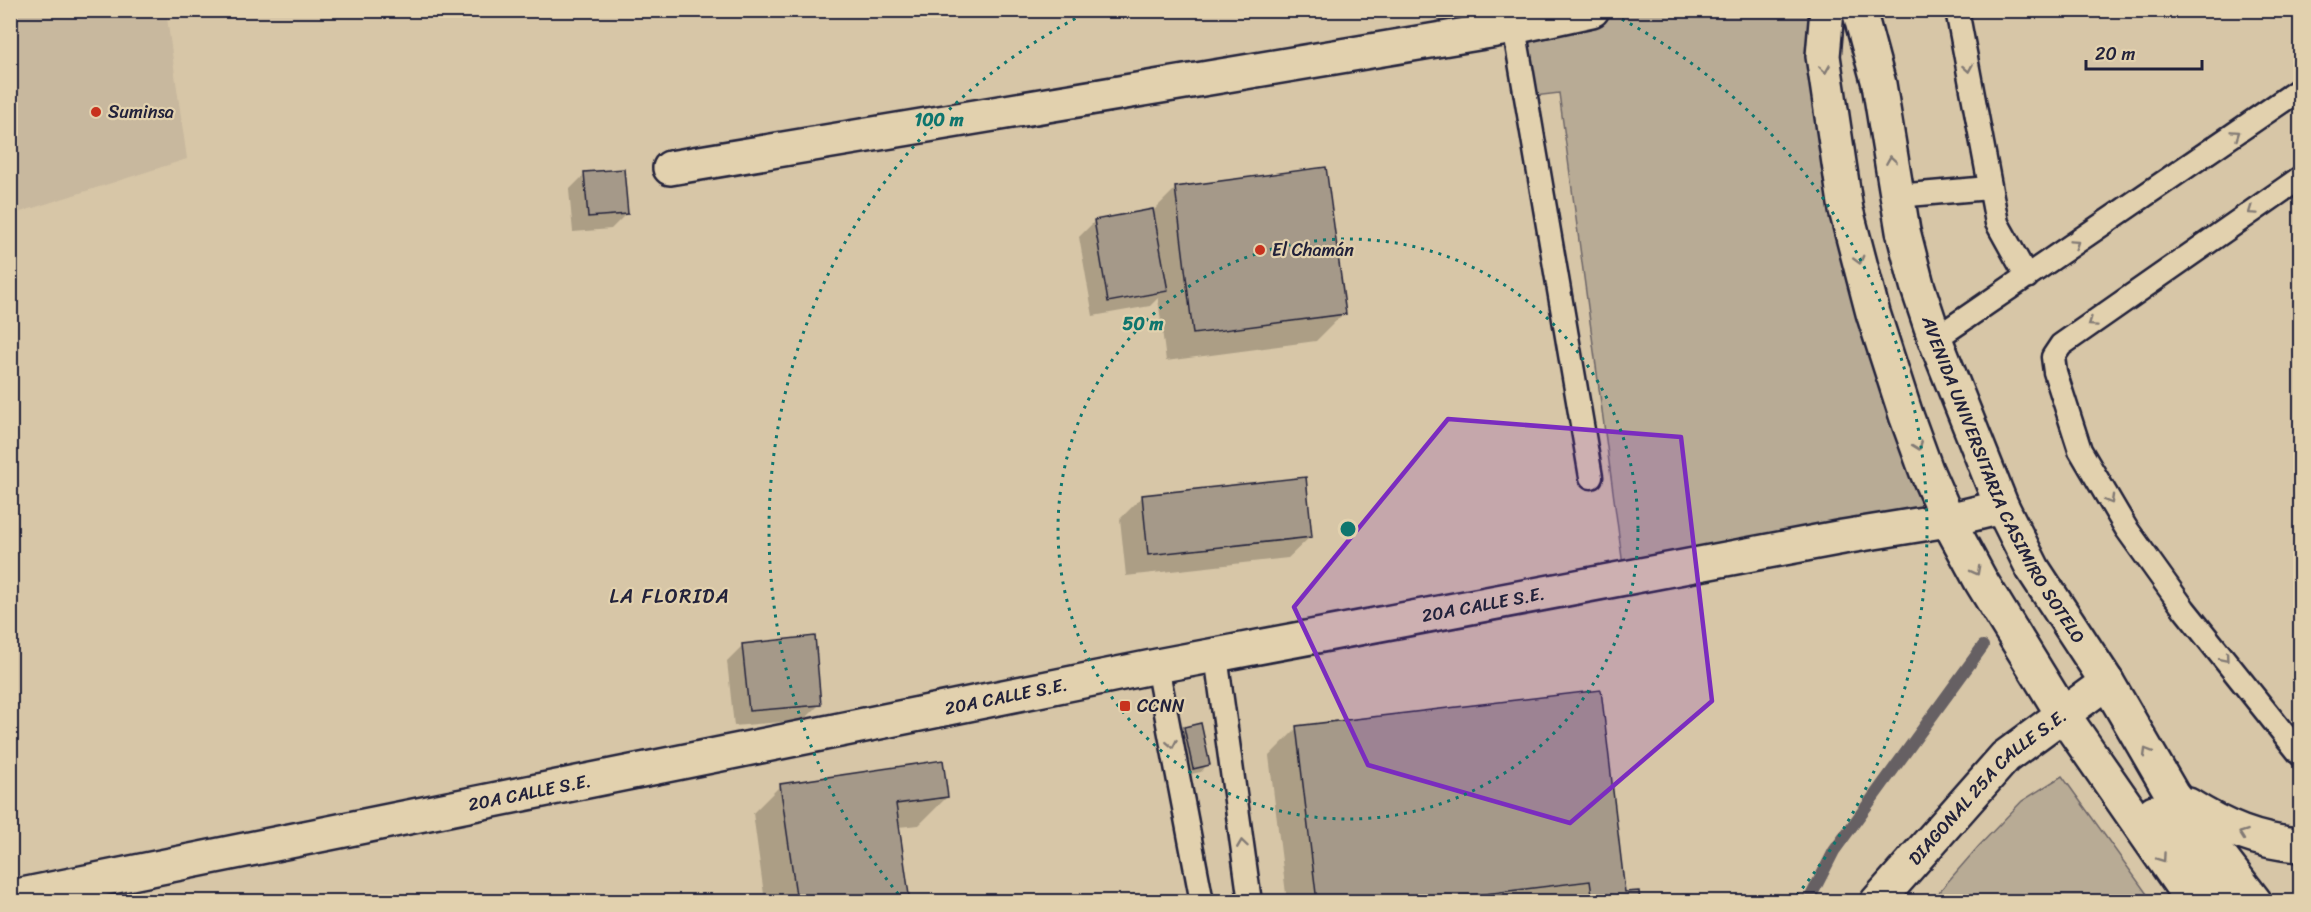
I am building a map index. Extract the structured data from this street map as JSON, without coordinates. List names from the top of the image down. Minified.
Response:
{"streets":{"street":["AVENIDA UNIVERSITARIA CASIMIRO SOTELO","20A CALLE S.E.","DIAGONAL 25A CALLE S.E."]},"crossings":[["AVENIDA UNIVERSITARIA CASIMIRO SOTELO","20A CALLE S.E."],["AVENIDA UNIVERSITARIA CASIMIRO SOTELO","DIAGONAL 25A CALLE S.E."]],"districts":["LA FLORIDA"],"places":{"other":["Suminsa","El Chamán"],"transit":["CCNN"]},"scale_bar":"20 m","rings":["100 m","50 m"]}
